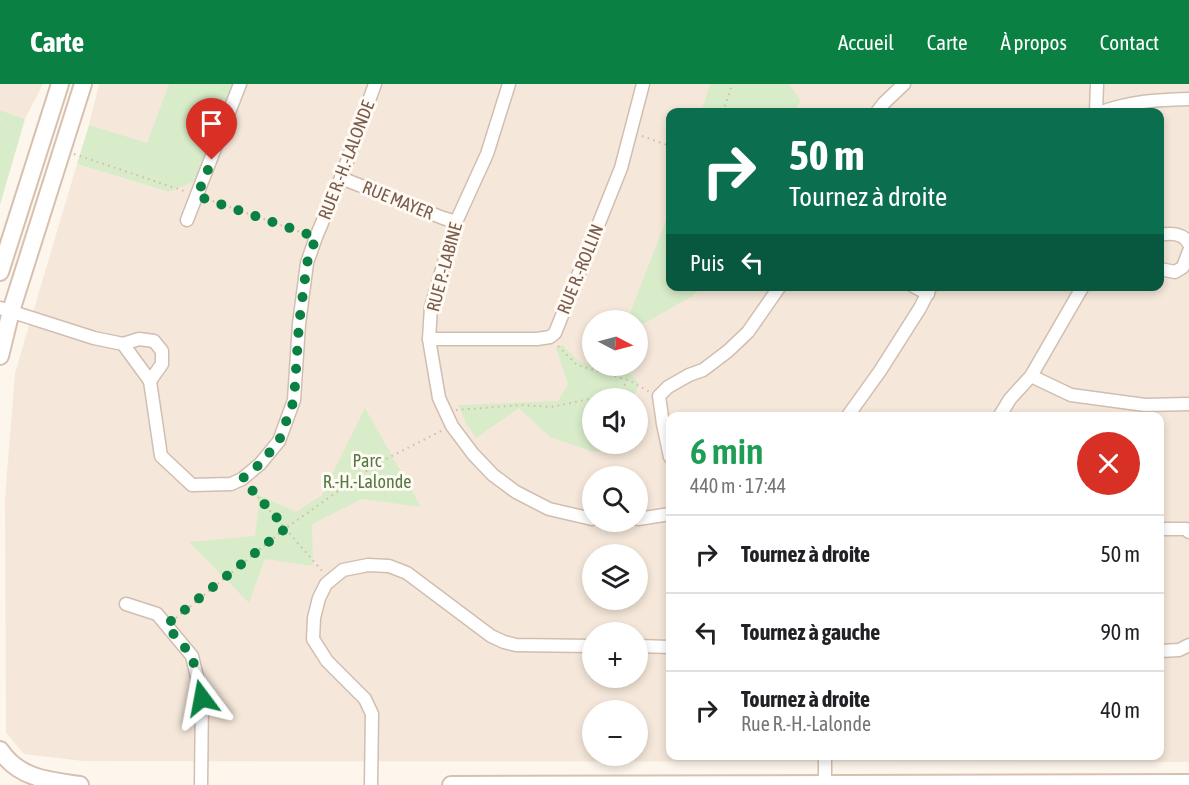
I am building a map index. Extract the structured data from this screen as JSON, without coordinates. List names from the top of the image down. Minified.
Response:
{"streets":{"street":["RUE R.-H.-LALONDE","RUE MAYER","RUE P.-LABINE","RUE R.-ROLLIN"]},"crossings":[["RUE R.-H.-LALONDE","RUE MAYER"],["RUE MAYER","RUE P.-LABINE"]],"parks":["Parc R.-H.-Lalonde"],"north":"right","page":{"header":"Carte","nav":["Accueil","Carte","À propos","Contact"],"turn":["50 m","Tournez à droite"],"then":"Puis","map_buttons":["+","−"],"heading":["6 min","440 m · 17:44"],"list":[{"name":"Tournez à droite","value":"50 m"},{"name":"Tournez à gauche","value":"90 m"},{"name":"Tournez à droite","note":"Rue R.-H.-Lalonde","value":"40 m"}]}}
